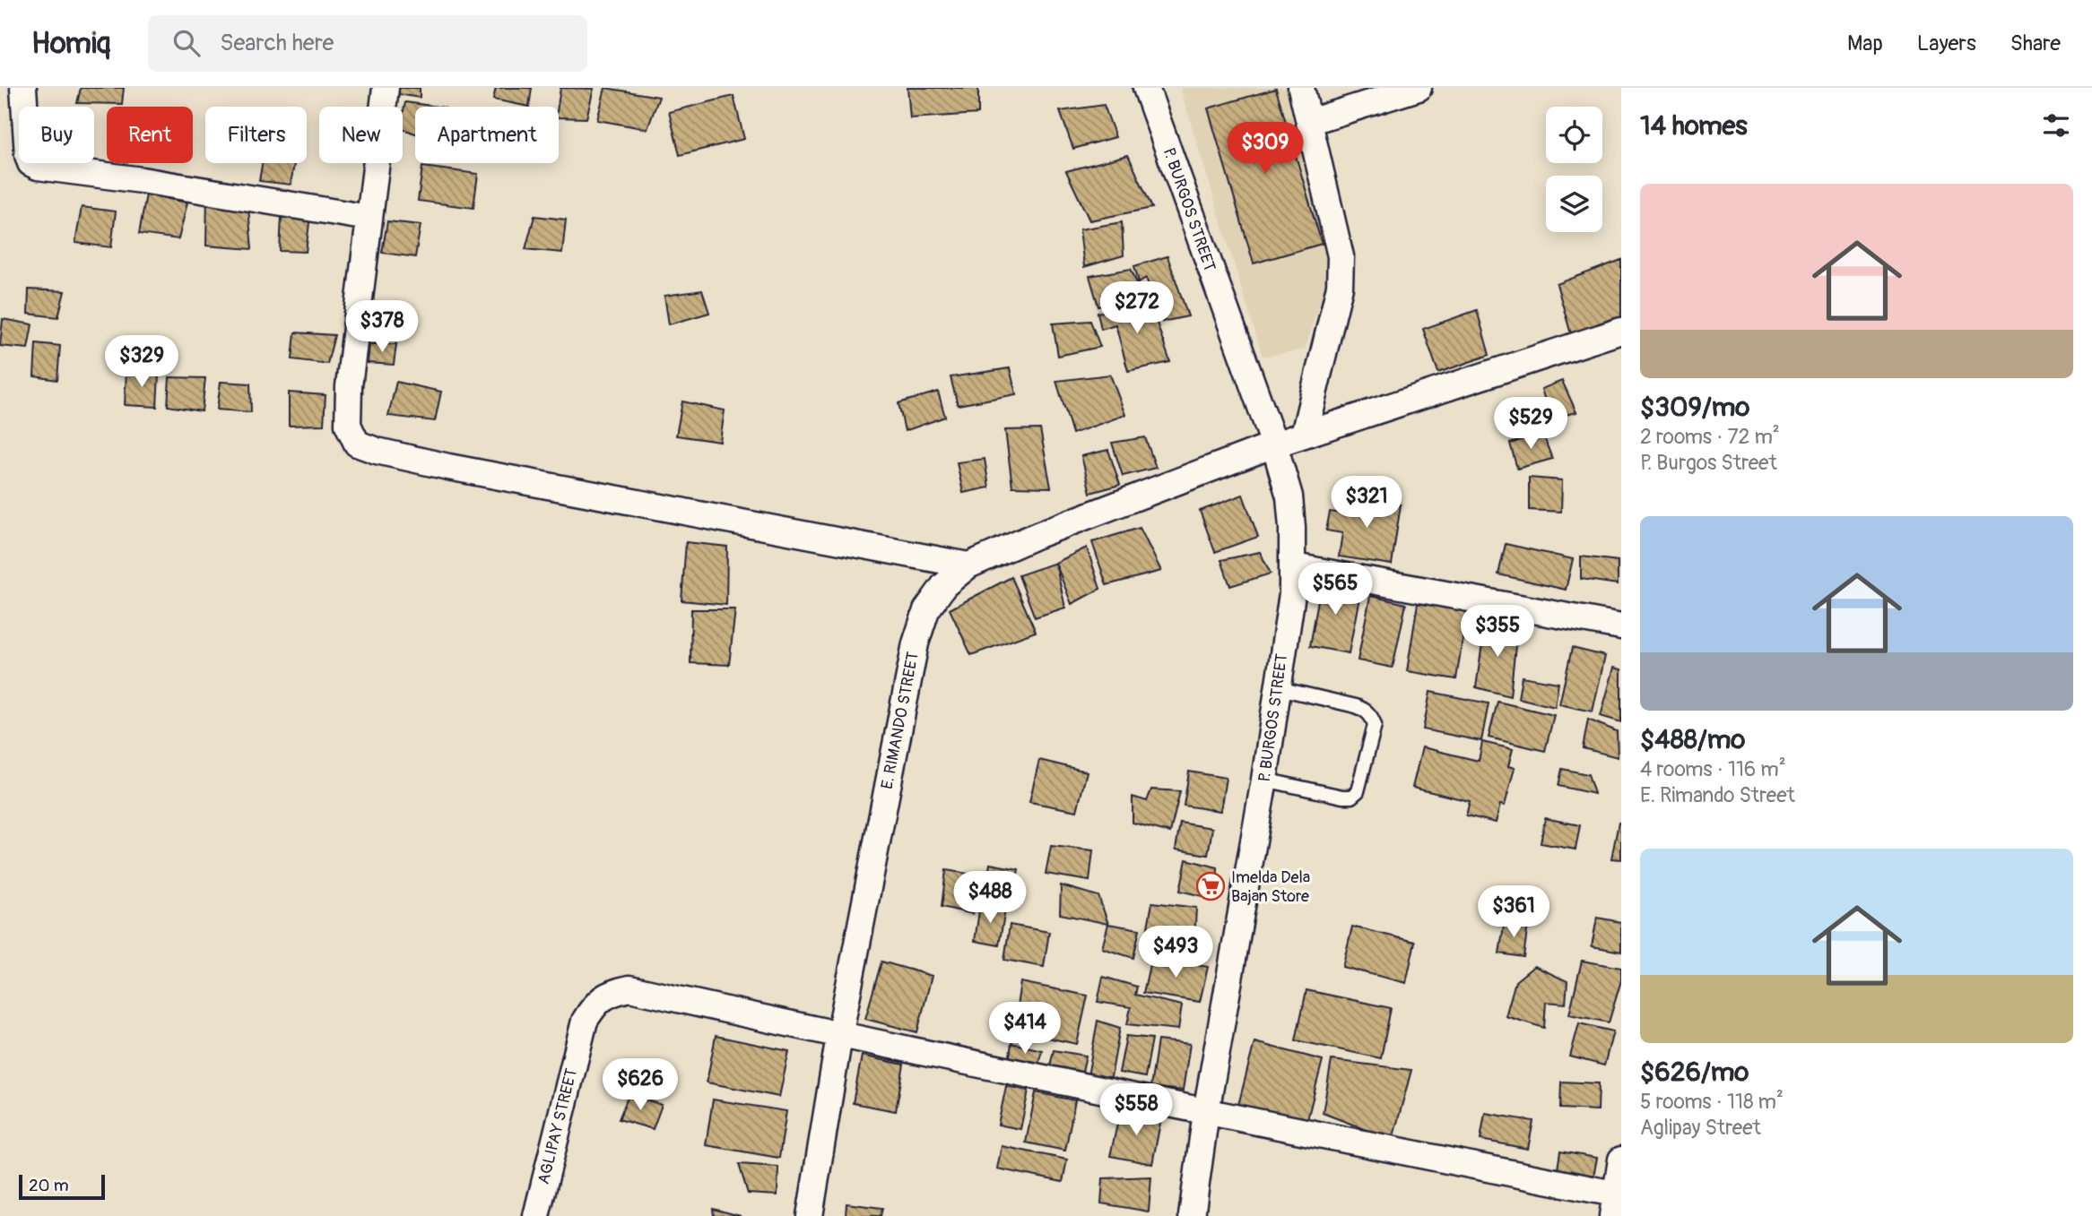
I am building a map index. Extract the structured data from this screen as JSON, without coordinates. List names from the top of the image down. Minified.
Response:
{"streets":{"street":["P. BURGOS STREET","E. RIMANDO STREET","AGLIPAY STREET"]},"crossings":[["P. BURGOS STREET","E. RIMANDO STREET"],["E. RIMANDO STREET","AGLIPAY STREET"]],"places":{"supermarket":["Imelda Dela Bajan Store"]},"scale_bar":"20 m","page":{"header":"Homiq","search":"Search here","nav":["Map","Layers","Share"],"heading":"14 homes","chip":["Buy","Rent","Filters","New","Apartment"],"price":["$309","$272","$378","$329","$529","$321","$565","$355","$488","$361","$493","$414","$626","$558"],"list":[{"name":"$309/mo","note":"2 rooms · 72 m² · P. Burgos Street"},{"name":"$488/mo","note":"4 rooms · 116 m² · E. Rimando Street"},{"name":"$626/mo","note":"5 rooms · 118 m² · Aglipay Street"}],"scale":"20 m"}}
